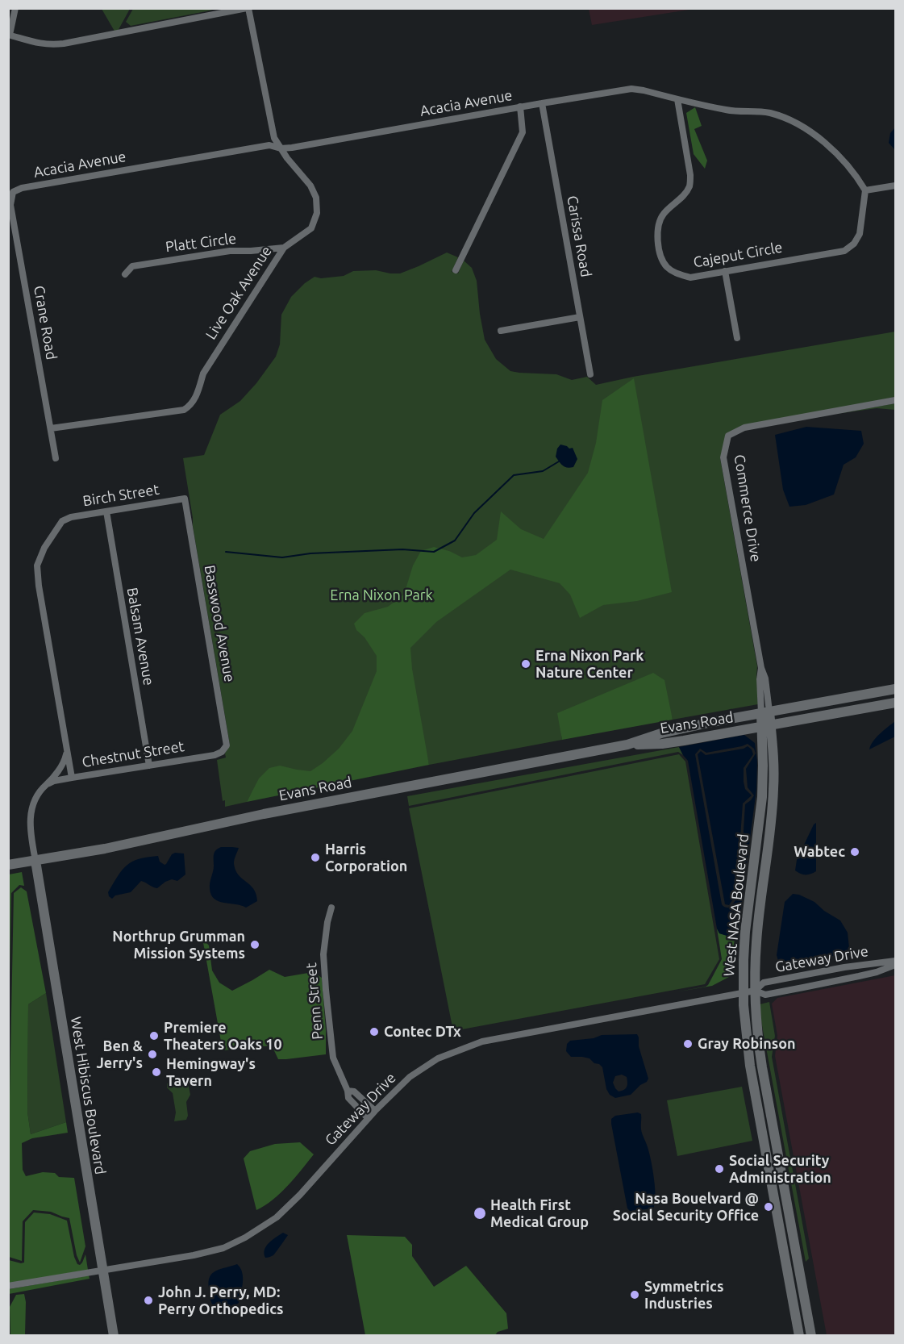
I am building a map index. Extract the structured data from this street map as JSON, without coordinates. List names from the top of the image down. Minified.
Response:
{"streets":{"main road":["Evans Road","West NASA Boulevard","West Hibiscus Boulevard"],"street":["Acacia Avenue","Carissa Road","Platt Circle","Cajeput Circle","Live Oak Avenue","Crane Road","Birch Street","Commerce Drive","Basswood Avenue","Balsam Avenue","Chestnut Street","Gateway Drive","Penn Street"]},"crossings":[["Acacia Avenue","Carissa Road"],["Acacia Avenue","Cajeput Circle"],["Acacia Avenue","Live Oak Avenue"],["Acacia Avenue","Crane Road"],["Platt Circle","Live Oak Avenue"],["Live Oak Avenue","Crane Road"],["Birch Street","Basswood Avenue"],["Birch Street","Balsam Avenue"],["Commerce Drive","Evans Road"],["Commerce Drive","West NASA Boulevard"],["Basswood Avenue","Chestnut Street"],["Balsam Avenue","Chestnut Street"],["Evans Road","West NASA Boulevard"],["Evans Road","West Hibiscus Boulevard"],["West NASA Boulevard","Gateway Drive"],["Gateway Drive","Penn Street"],["Gateway Drive","West Hibiscus Boulevard"]],"parks":["Erna Nixon Park"],"places":["Erna Nixon Park Nature Center","Wabtec","Harris Corporation","Northrup Grumman Mission Systems","Contec DTx","Premiere Theaters Oaks 10","Gray Robinson","Ben & Jerry's","Hemingway's Tavern","Social Security Administration","Nasa Bouelvard @ Social Security Office","Health First Medical Group","Symmetrics Industries","John J. Perry, MD: Perry Orthopedics"]}
